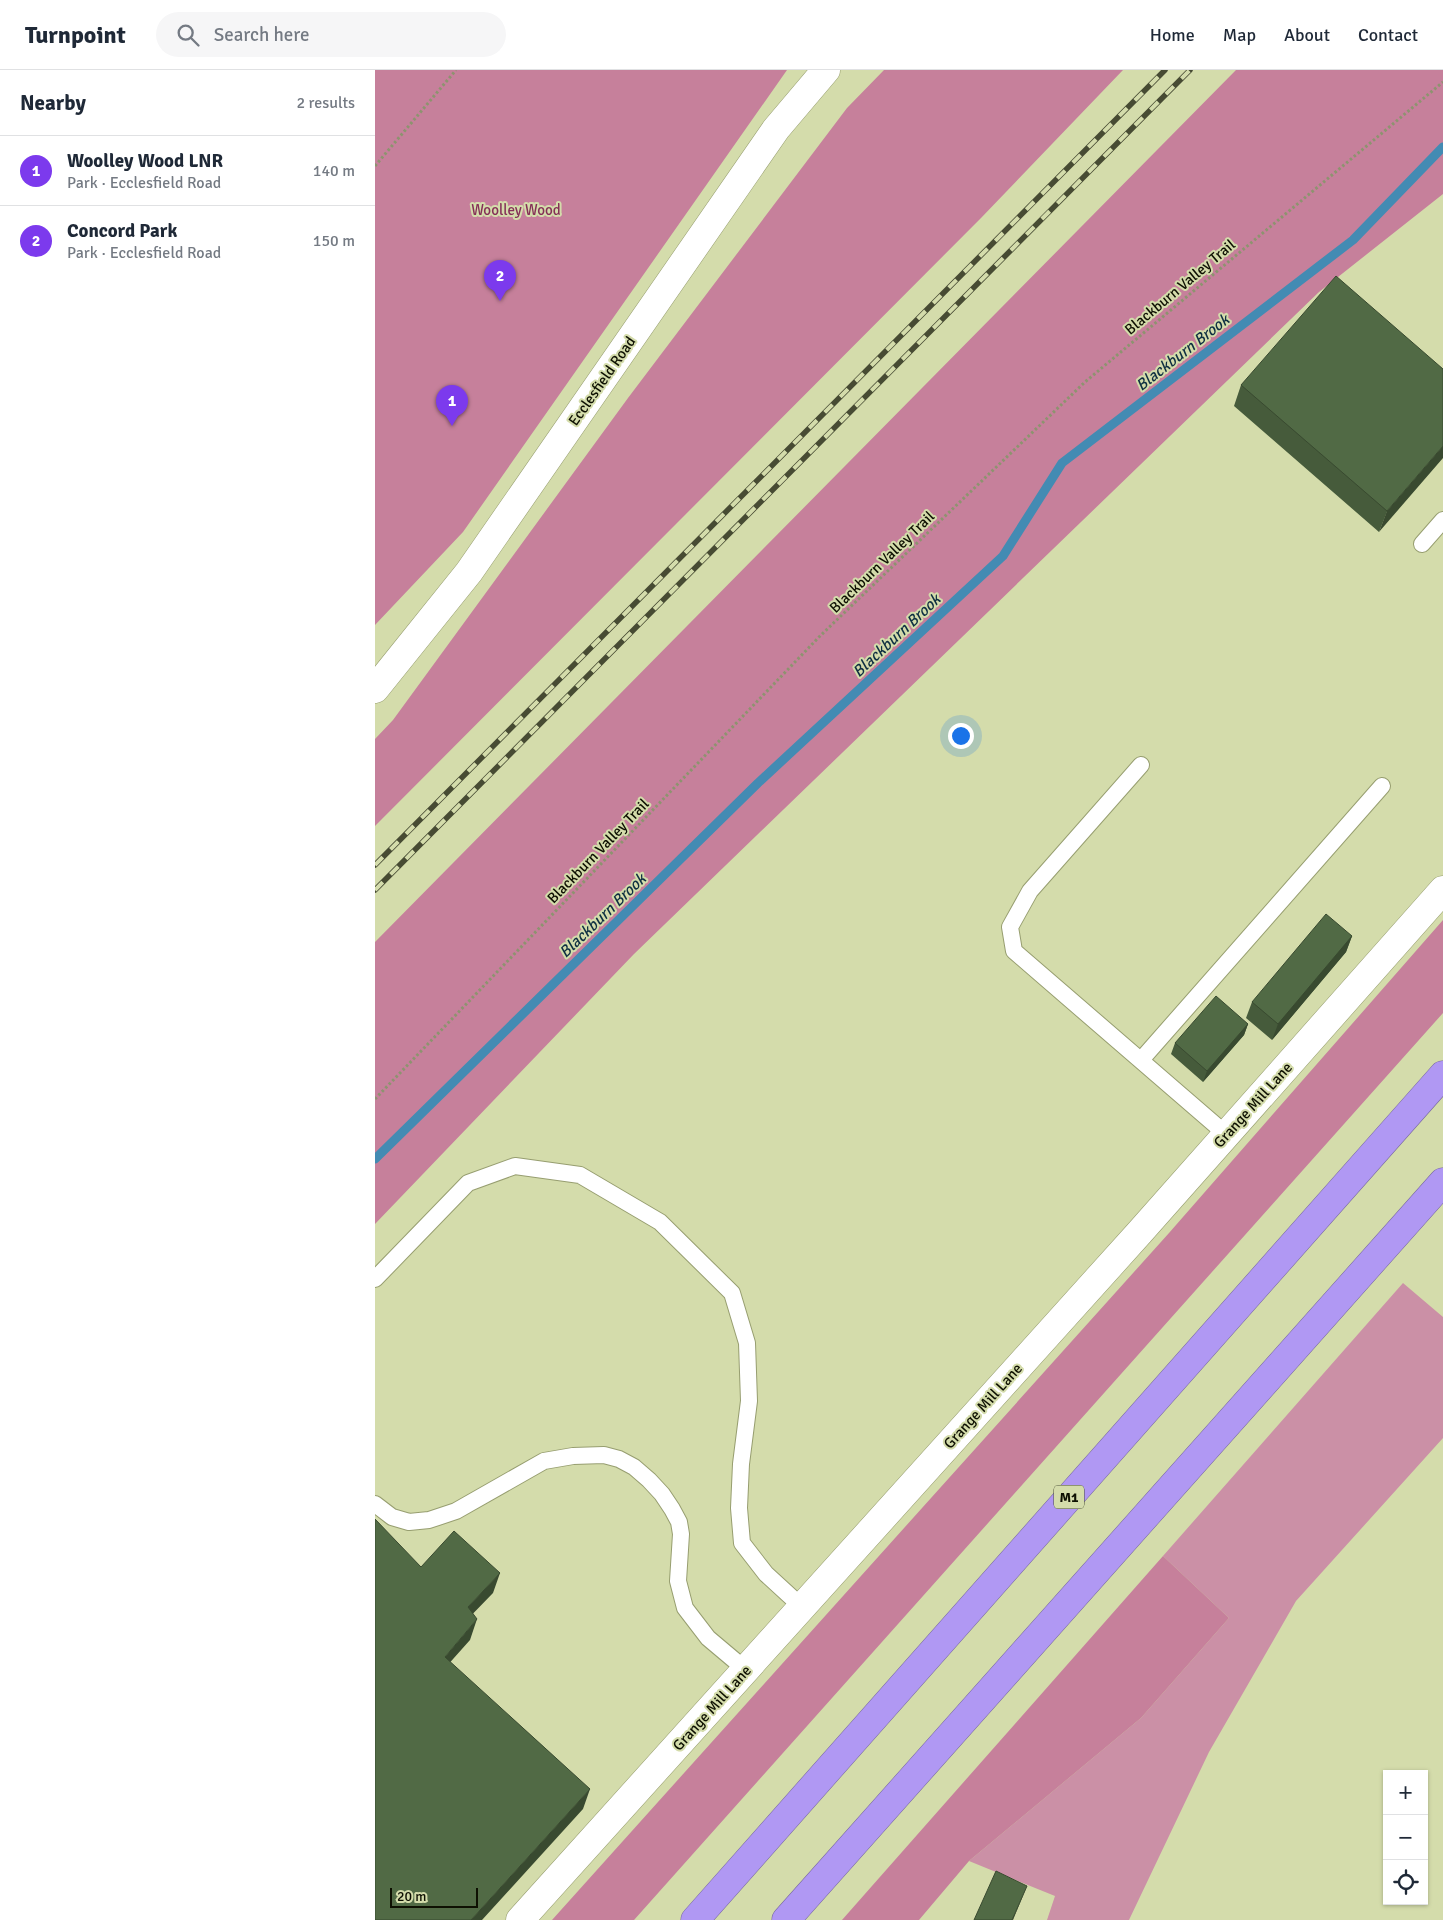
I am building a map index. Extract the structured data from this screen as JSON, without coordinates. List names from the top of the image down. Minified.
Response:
{"streets":{"highway":["M1"],"street":["Ecclesfield Road","Grange Mill Lane"],"path":["Blackburn Valley Trail"]},"water":["Blackburn Brook"],"parks":["Woolley Wood"],"scale_bar":"20 m","page":{"header":"Turnpoint","search":"Search here","nav":["Home","Map","About","Contact"],"heading":["Nearby","2 results"],"list":[{"mark":"1","name":"Woolley Wood LNR","note":"Park · Ecclesfield Road","value":"140 m"},{"mark":"2","name":"Concord Park","note":"Park · Ecclesfield Road","value":"150 m"}],"pins":["2","1"],"map_buttons":["+","−"],"scale":"20 m"}}
